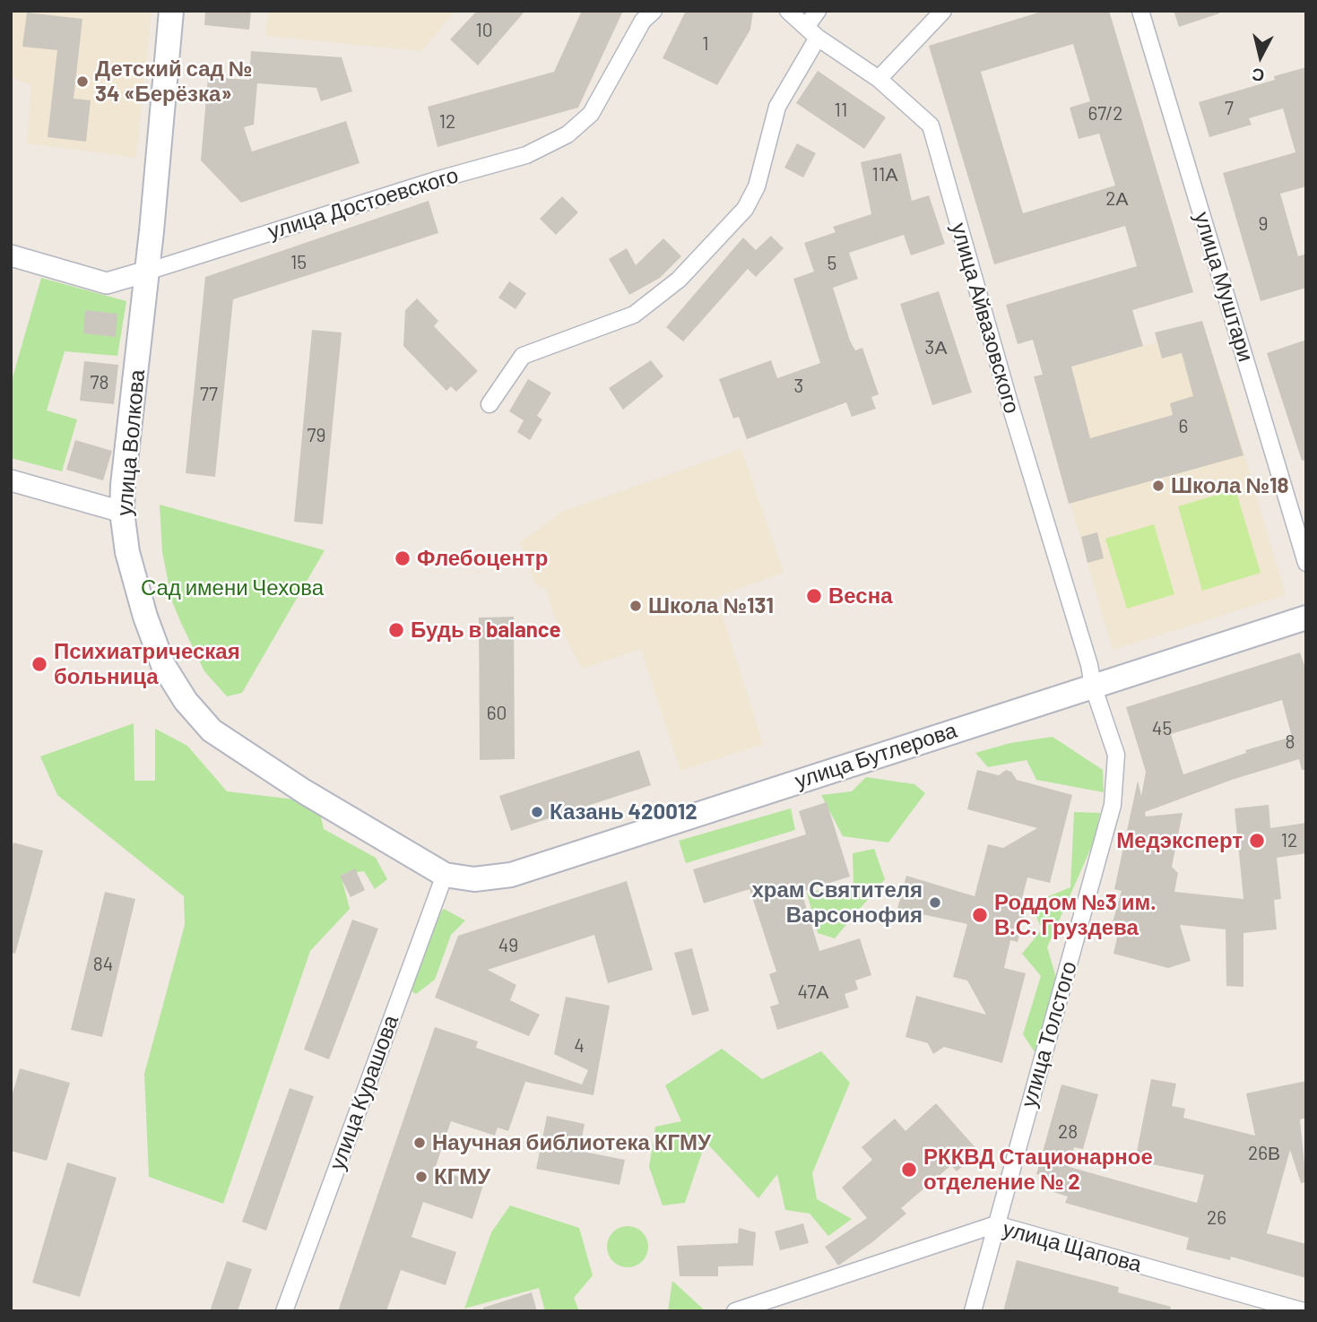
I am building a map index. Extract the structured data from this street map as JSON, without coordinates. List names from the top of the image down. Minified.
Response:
{"streets":{"main road":["улица Волкова","улица Бутлерова"],"street":["улица Достоевского","улица Муштари","улица Айвазовского","улица Толстого","улица Курашова","улица Щапова"]},"crossings":[["улица Достоевского","улица Волкова"],["улица Айвазовского","улица Бутлерова"],["улица Айвазовского","улица Толстого"],["улица Волкова","улица Бутлерова"],["улица Волкова","улица Курашова"],["улица Бутлерова","улица Толстого"],["улица Бутлерова","улица Курашова"],["улица Толстого","улица Щапова"]],"parks":["Сад имени Чехова"],"places":["Детский сад № 34 «Берёзка»","Школа №18","Флебоцентр","Весна","Школа №131","Будь в balance","Психиатрическая больница","Казань 420012","Медэксперт","храм Святителя Варсонофия","Роддом №3 им. В.С. Груздева","Научная библиотека КГМУ","РККВД Стационарное отделение № 2","КГМУ"],"house_numbers":["10","1","7","11","67/2","12","11А","2А","9","15","5","3А","78","3","77","6","79","60","45","8","12","49","84","47А","4","28","26В","26"],"north":"bottom"}
